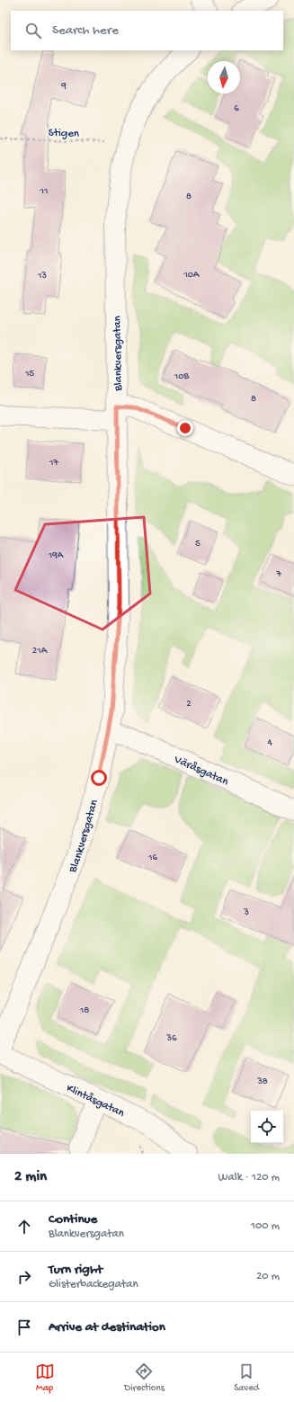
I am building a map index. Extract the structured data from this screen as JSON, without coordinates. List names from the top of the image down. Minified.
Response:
{"streets":{"street":["Blankversgatan","Väråsgatan","Klintåsgatan"],"path":["Stigen"]},"crossings":[["Stigen","Blankversgatan"],["Blankversgatan","Väråsgatan"]],"house_numbers":["9","6","11","8","10A","13","15","10B","8","17","5","19A","7","21A","2","4","16","3","18","36","38"],"north":"bottom","page":{"search":"Search here","heading":["2 min","Walk · 120 m"],"list":[["Continue","Blankversgatan","100 m"],["Turn right","Glisterbackegatan","20 m"],"Arrive at destination"],"nav":["Map","Directions","Saved"]}}
